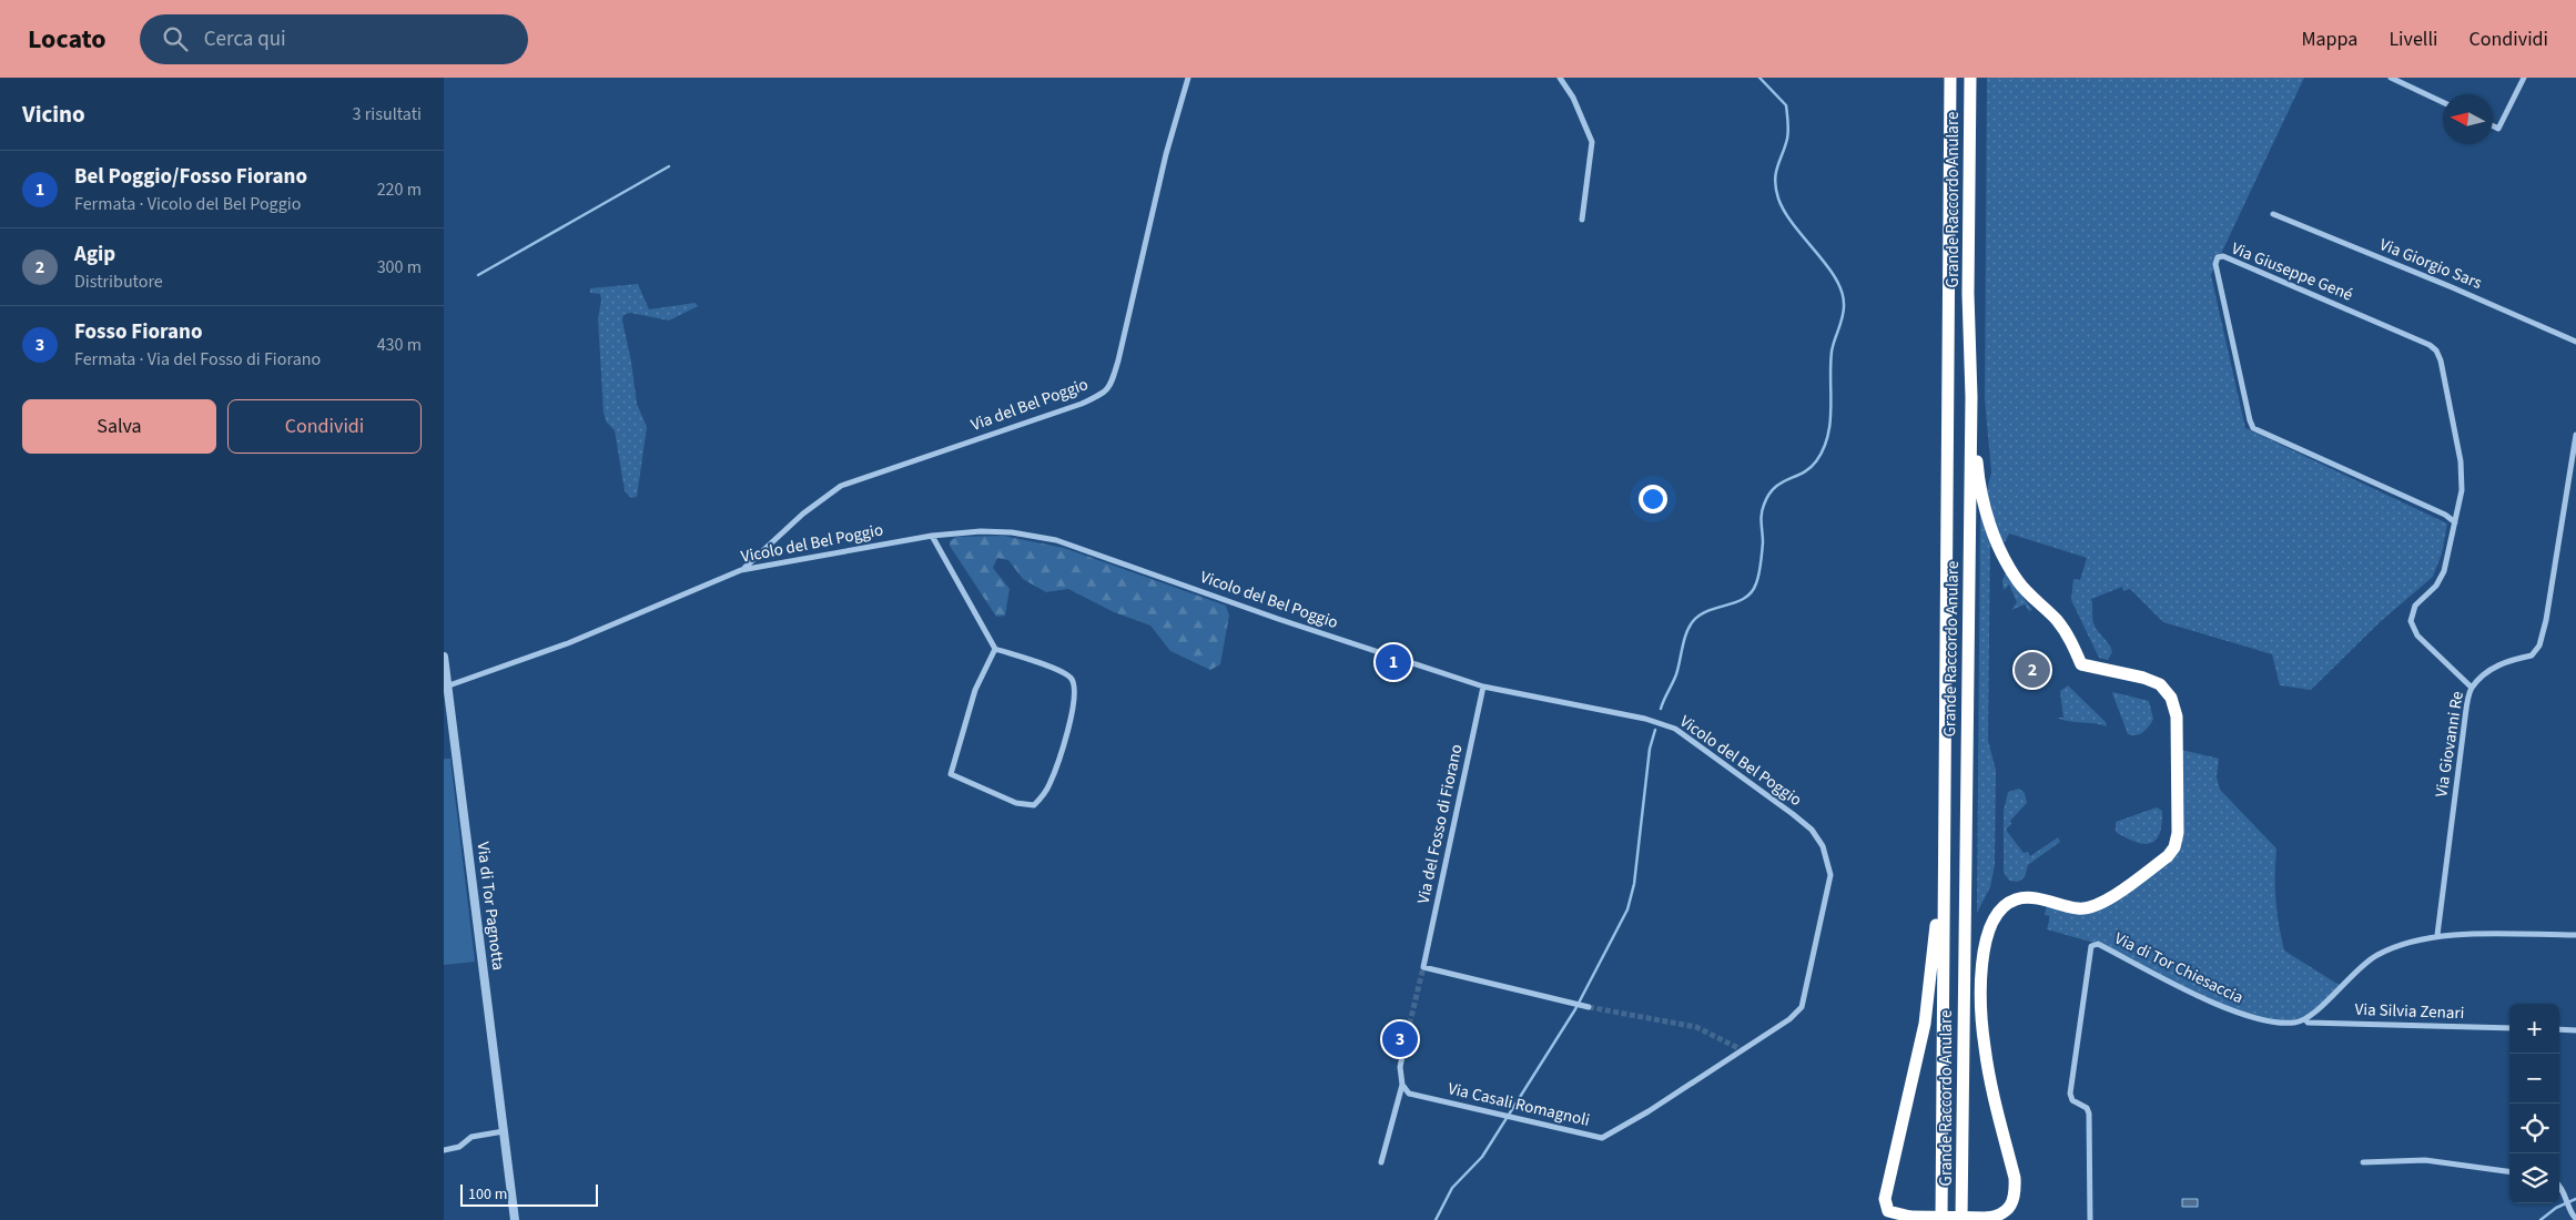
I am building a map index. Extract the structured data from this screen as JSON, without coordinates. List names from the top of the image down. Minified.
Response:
{"streets":{"highway":["Grande Raccordo Anulare"],"street":["Via Giorgio Sars","Via Giuseppe Gené","Via del Bel Poggio","Vicolo del Bel Poggio","Via Giovanni Re","Via del Fosso di Fiorano","Via di Tor Pagnotta","Via di Tor Chiesaccia","Via Silvia Zenari","Via Casali Romagnoli"]},"crossings":[["Via Giuseppe Gené","Via Giovanni Re"],["Via del Bel Poggio","Vicolo del Bel Poggio"],["Vicolo del Bel Poggio","Via del Fosso di Fiorano"],["Vicolo del Bel Poggio","Via di Tor Pagnotta"],["Vicolo del Bel Poggio","Via Casali Romagnoli"],["Via di Tor Chiesaccia","Via Silvia Zenari"]],"scale_bar":"100 m","north":"left","page":{"header":"Locato","search":"Cerca qui","nav":["Mappa","Livelli","Condividi"],"heading":["Vicino","3 risultati"],"list":[{"mark":"1","name":"Bel Poggio/Fosso Fiorano","note":"Fermata · Vicolo del Bel Poggio","value":"220 m"},{"mark":"2","name":"Agip","note":"Distributore","value":"300 m"},{"mark":"3","name":"Fosso Fiorano","note":"Fermata · Via del Fosso di Fiorano","value":"430 m"}],"buttons":["Salva","Condividi"],"pins":["1","2","3"],"map_buttons":["+","−"],"scale":"100 m"}}
